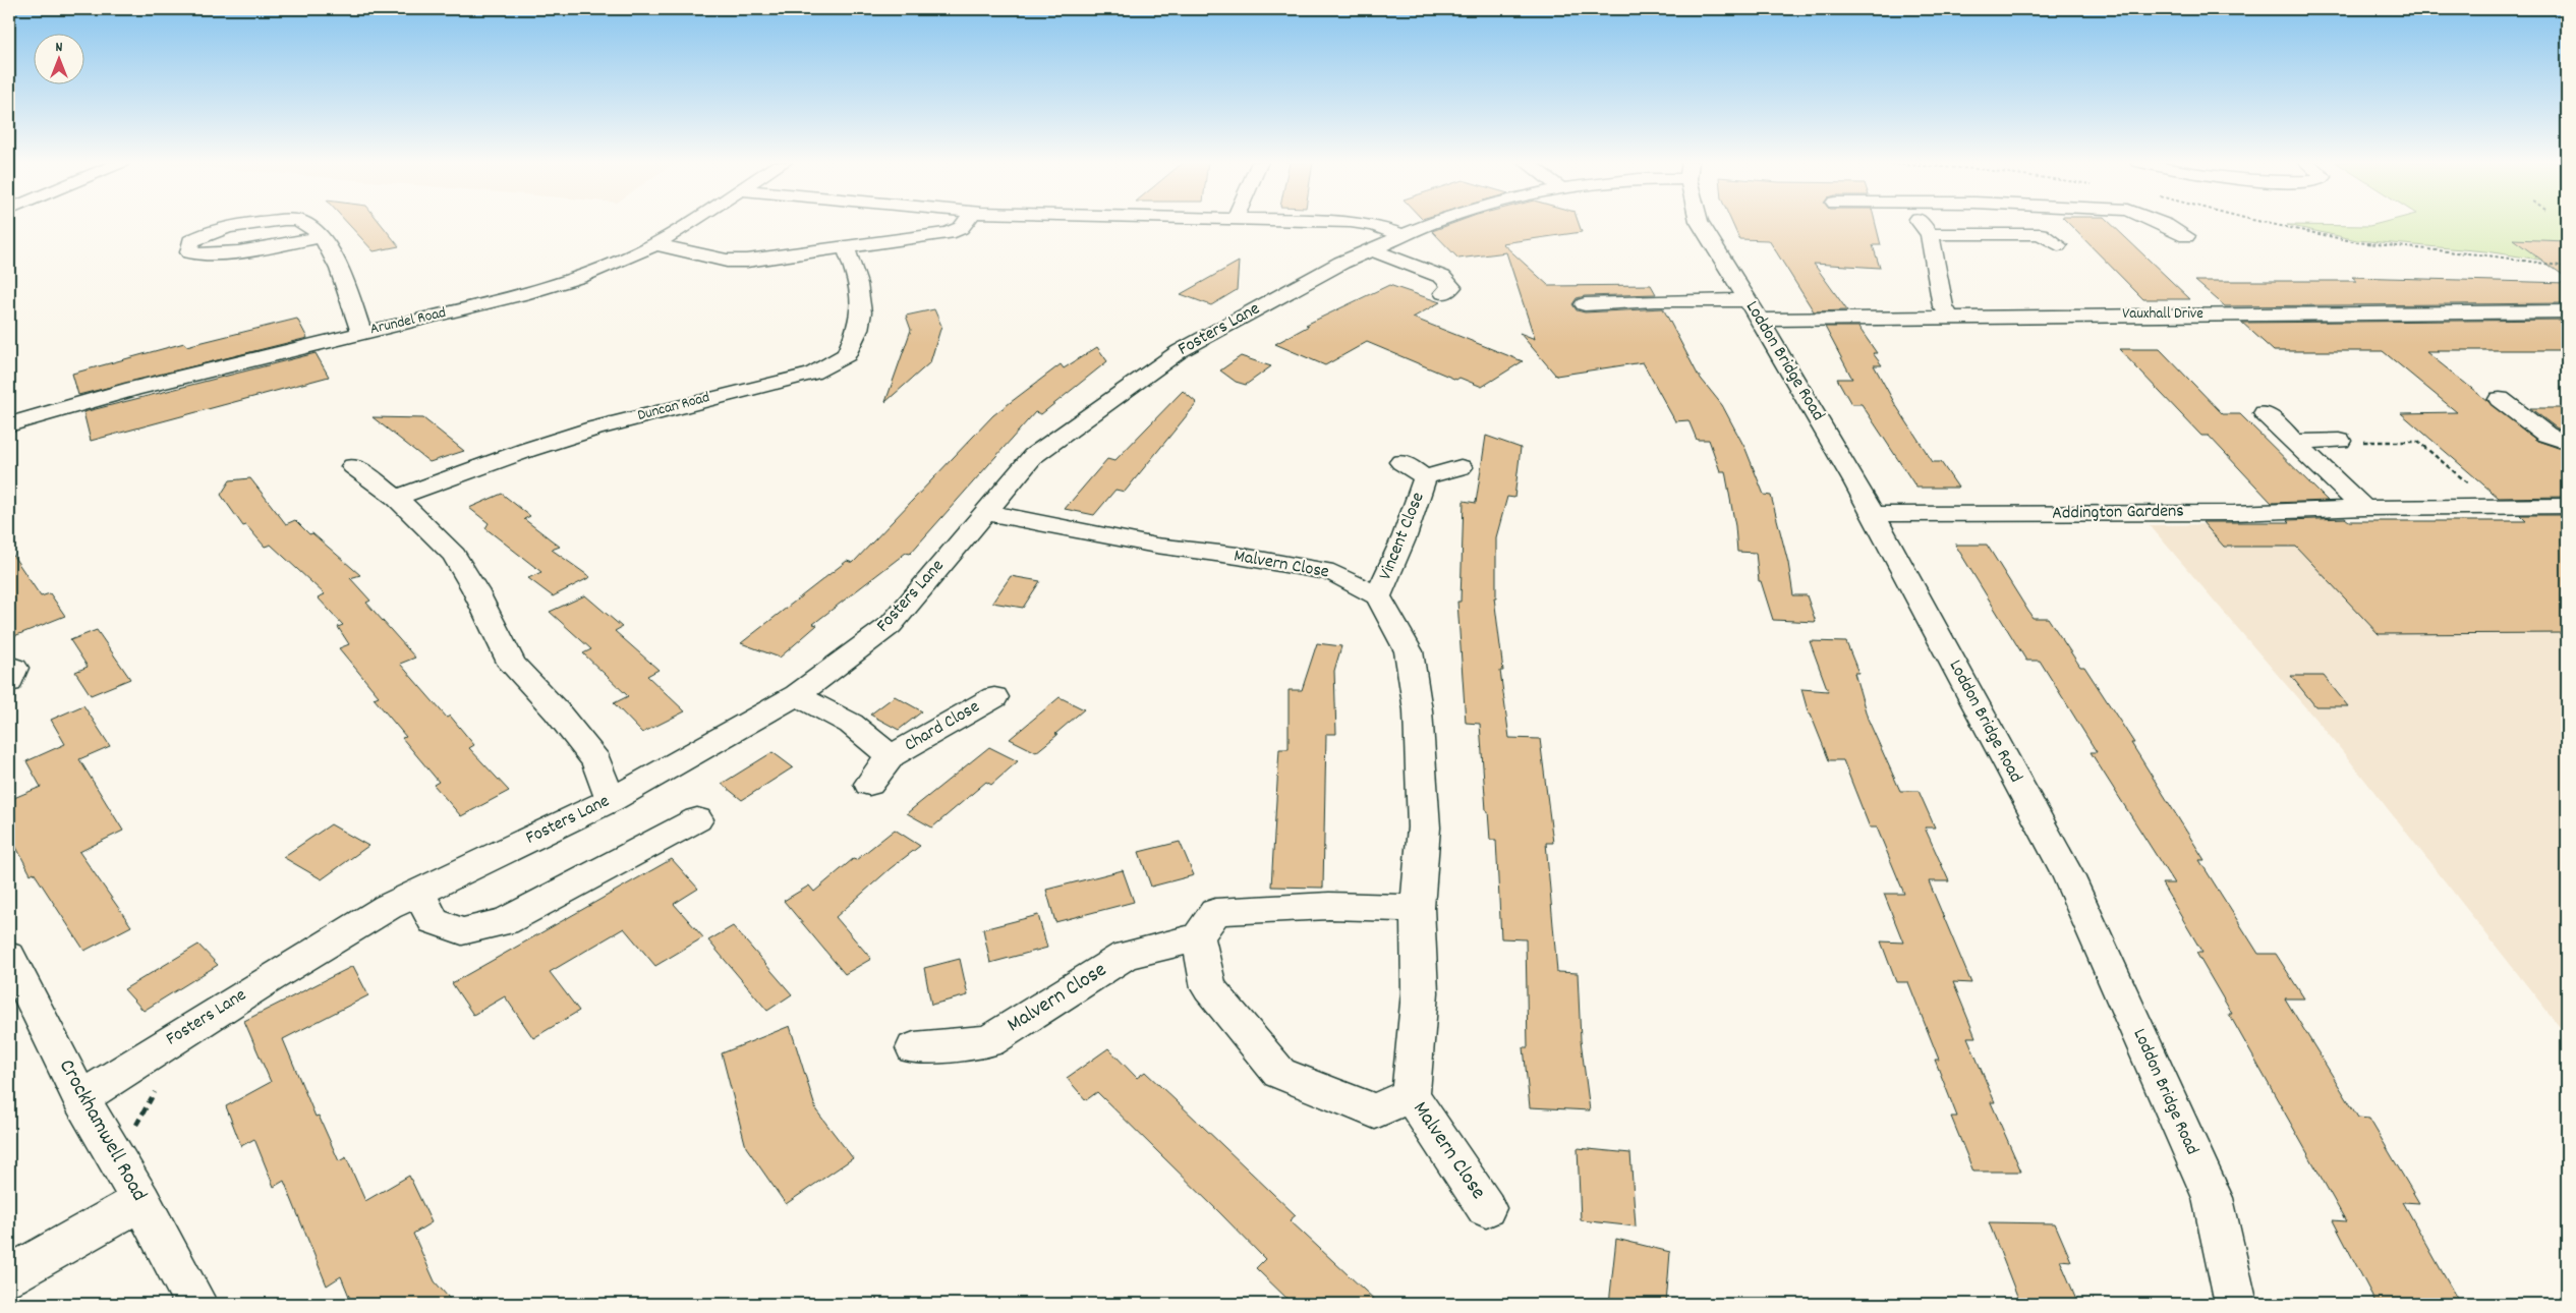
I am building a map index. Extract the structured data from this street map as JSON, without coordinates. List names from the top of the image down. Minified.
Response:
{"streets":{"street":["Vauxhall Drive","Arundel Road","Fosters Lane","Loddon Bridge Road","Duncan Road","Addington Gardens","Vincent Close","Malvern Close","Chard Close","Crockhamwell Road"]},"crossings":[["Vauxhall Drive","Loddon Bridge Road"],["Fosters Lane","Malvern Close"],["Fosters Lane","Chard Close"],["Fosters Lane","Crockhamwell Road"],["Loddon Bridge Road","Addington Gardens"],["Vincent Close","Malvern Close"]],"north":"top"}
